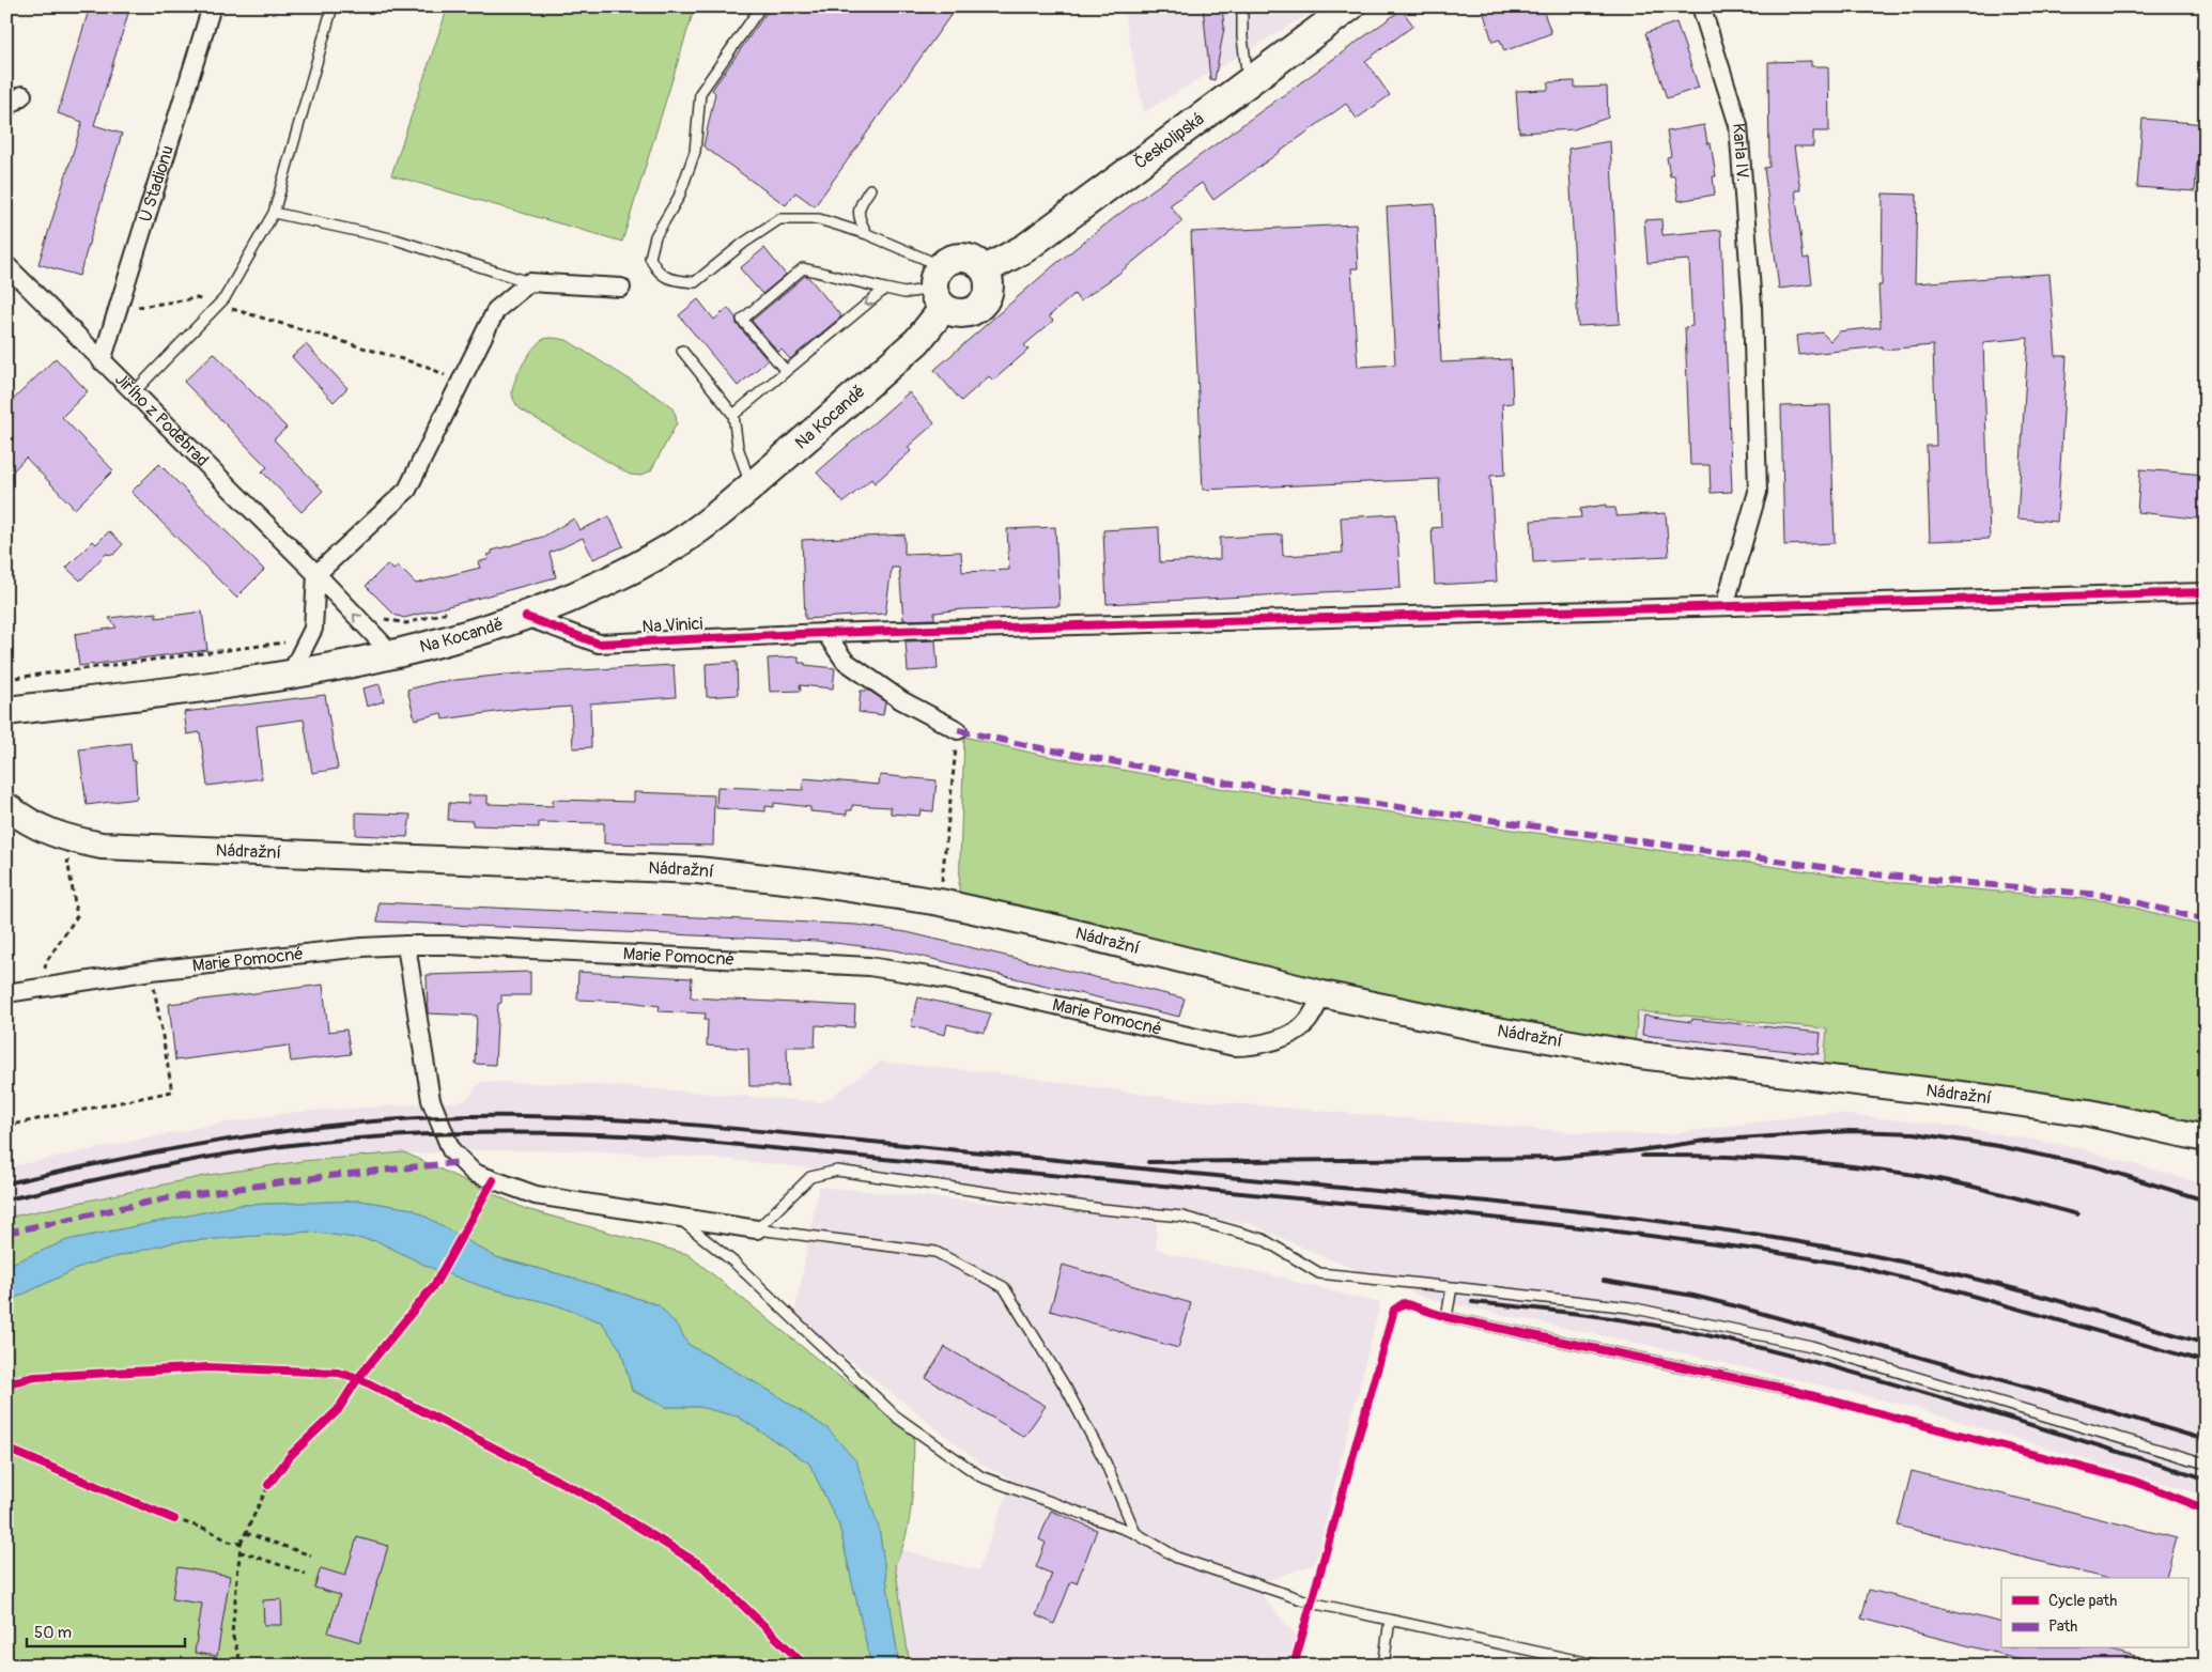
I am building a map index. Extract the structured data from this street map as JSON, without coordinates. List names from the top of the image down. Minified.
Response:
{"streets":{"main road":["Českolipská","Na Kocandě","Nádražní"],"street":["Karla IV.","U Stadionu","Jiřího z Poděbrad","Na Vinici","Marie Pomocné"]},"crossings":[["Českolipská","Na Kocandě"],["Karla IV.","Na Vinici"],["U Stadionu","Jiřího z Poděbrad"],["Na Kocandě","Jiřího z Poděbrad"],["Na Kocandě","Na Vinici"],["Nádražní","Marie Pomocné"]],"legend":["Cycle path","Path"],"scale_bar":"50 m"}
